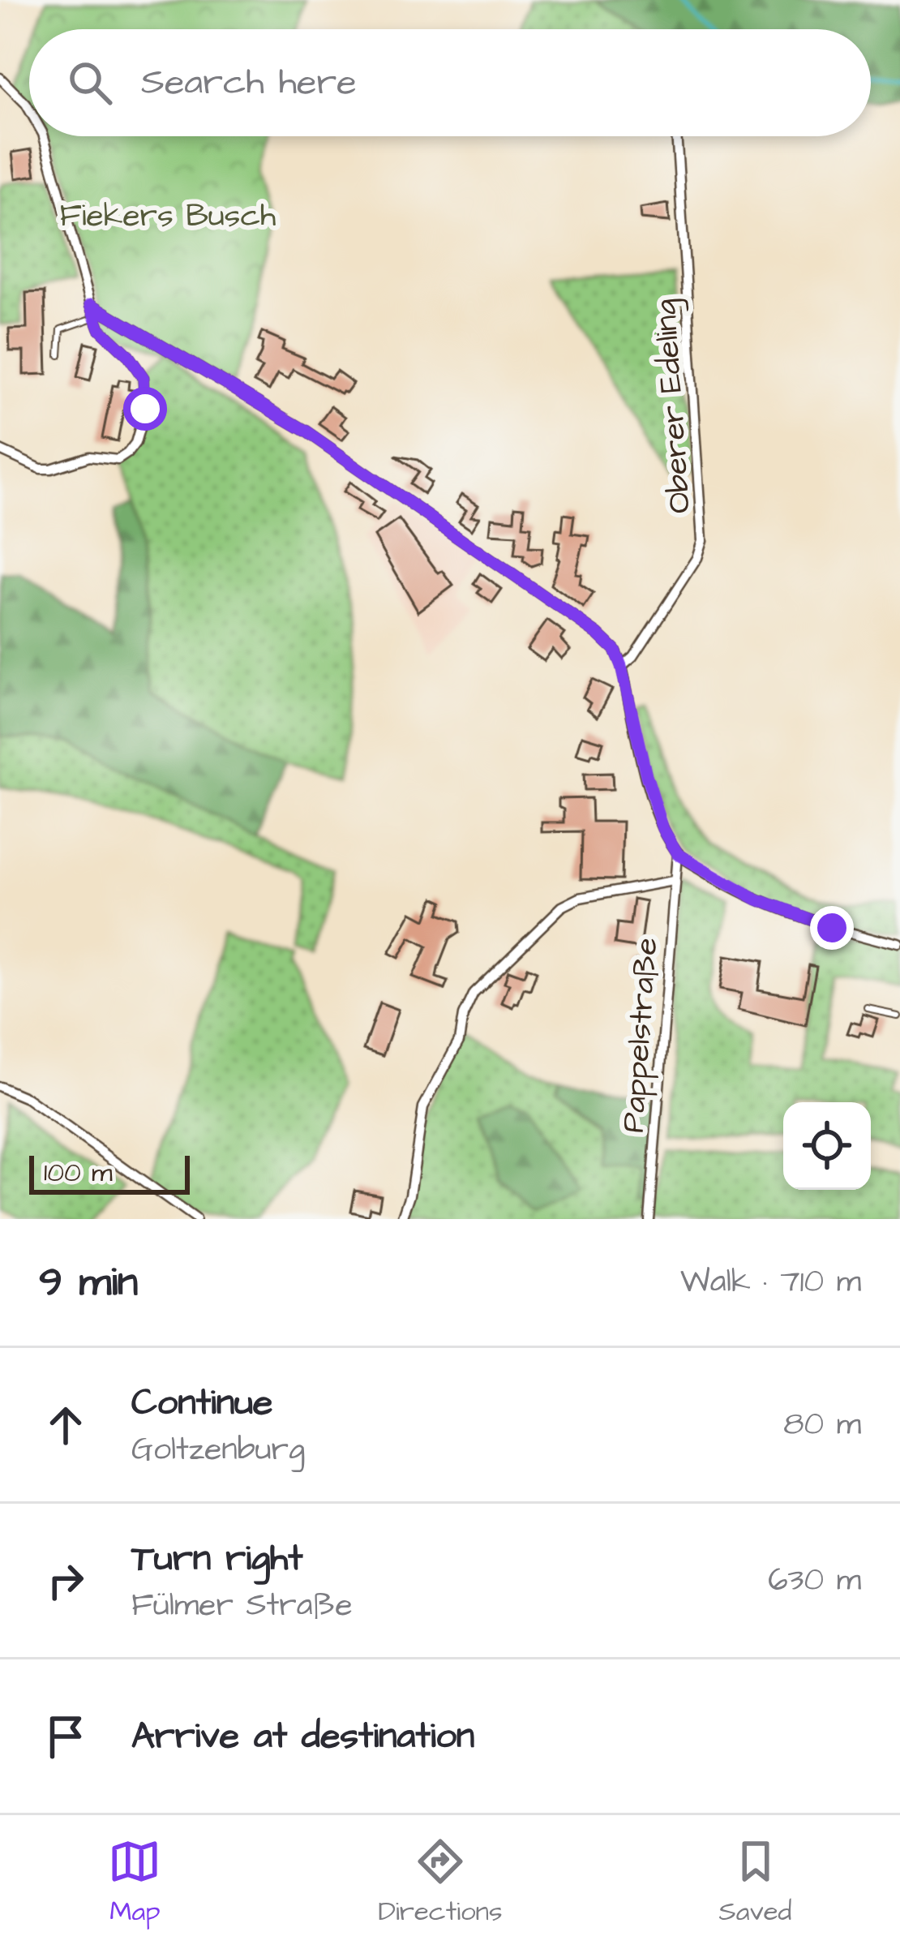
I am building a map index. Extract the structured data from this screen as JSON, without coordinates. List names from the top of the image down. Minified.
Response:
{"streets":{"street":["Oberer Edeling","Pappelstraße"]},"parks":["Fiekers Busch"],"scale_bar":"100 m","page":{"search":"Search here","scale":"100 m","heading":["9 min","Walk · 710 m"],"list":[["Continue","Goltzenburg","80 m"],["Turn right","Fülmer Straße","630 m"],"Arrive at destination"],"nav":["Map","Directions","Saved"]}}
